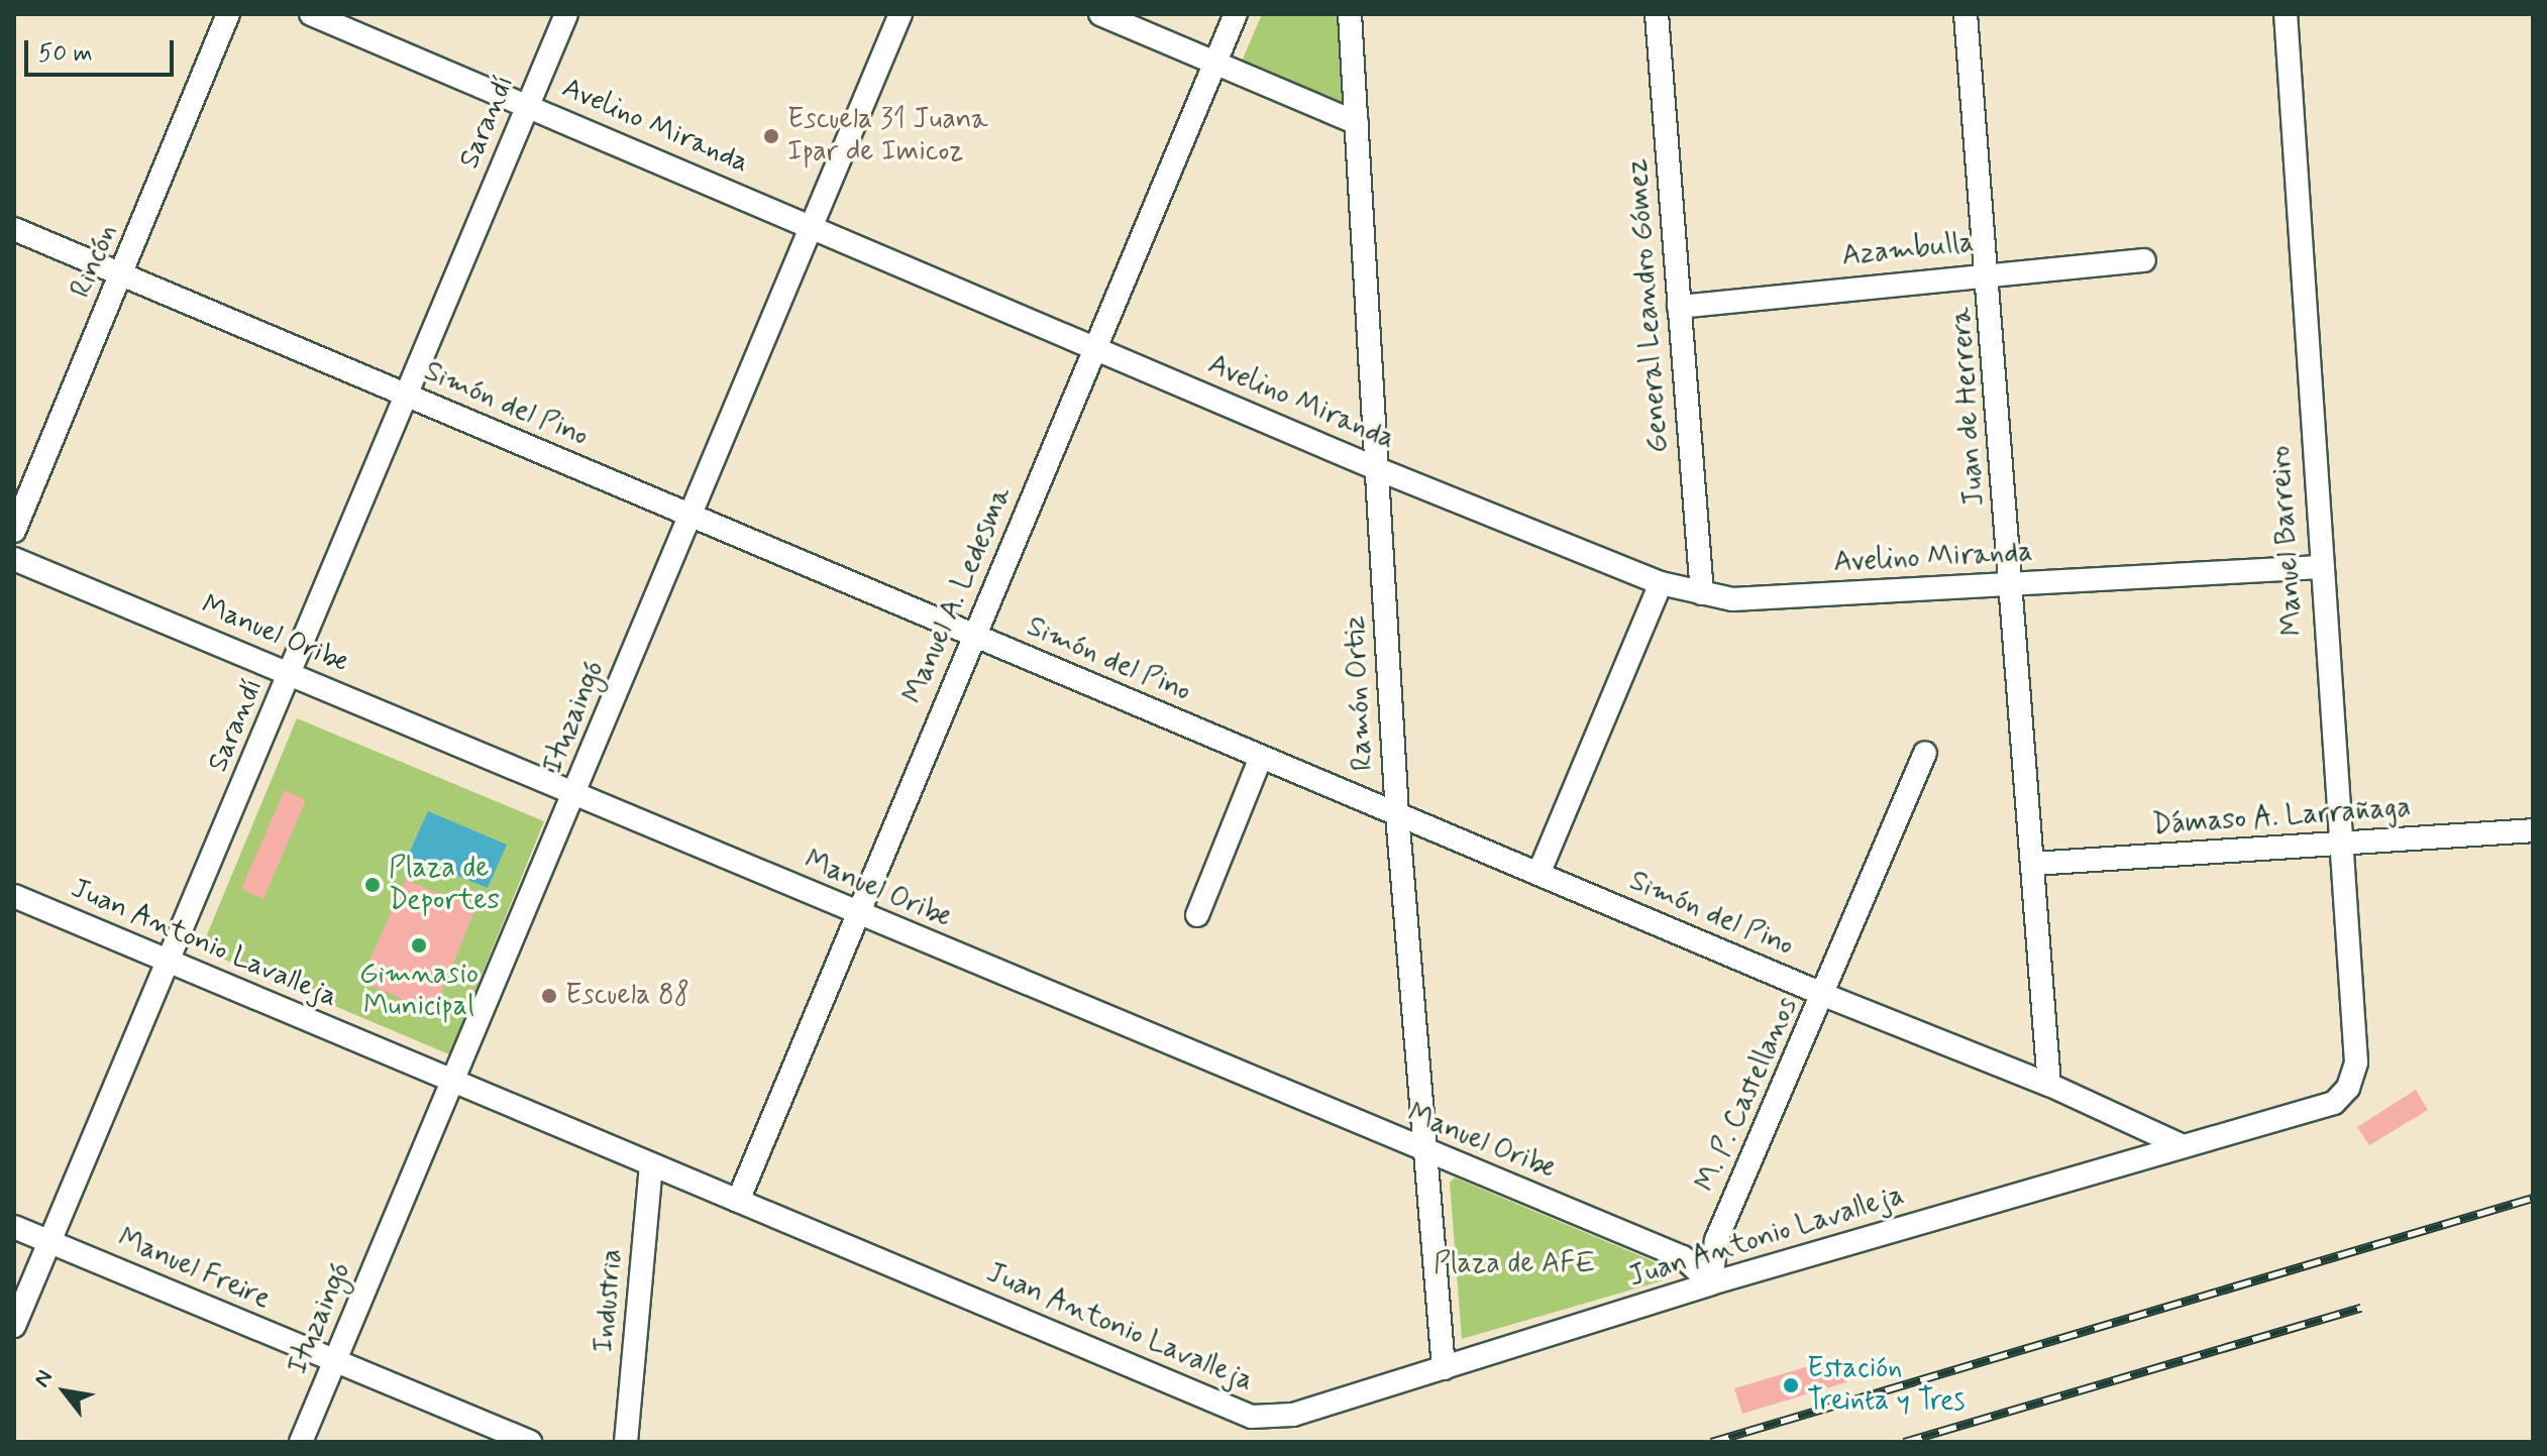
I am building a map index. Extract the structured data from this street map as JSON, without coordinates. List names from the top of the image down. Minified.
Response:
{"streets":{"street":["Sarandí","Avelino Miranda","Azambulla","Rincón","General Leandro Gómez","Simón del Pino","Juan de Herrera","Manuel Barreiro","Manuel A. Ledesma","Manuel Oribe","Ramón Ortiz","Ituzaingó","Dámaso A. Larrañaga","Juan Antonio Lavalleja","M. P. Castellanos","Manuel Freire","Industria"]},"crossings":[["Sarandí","Avelino Miranda"],["Sarandí","Simón del Pino"],["Sarandí","Manuel Oribe"],["Sarandí","Juan Antonio Lavalleja"],["Sarandí","Manuel Freire"],["Avelino Miranda","General Leandro Gómez"],["Avelino Miranda","Juan de Herrera"],["Avelino Miranda","Manuel Barreiro"],["Avelino Miranda","Manuel A. Ledesma"],["Avelino Miranda","Ramón Ortiz"],["Avelino Miranda","Ituzaingó"],["Azambulla","General Leandro Gómez"],["Azambulla","Juan de Herrera"],["Rincón","Simón del Pino"],["Simón del Pino","Juan de Herrera"],["Simón del Pino","Manuel A. Ledesma"],["Simón del Pino","Ramón Ortiz"],["Simón del Pino","Ituzaingó"],["Simón del Pino","Juan Antonio Lavalleja"],["Simón del Pino","M. P. Castellanos"],["Juan de Herrera","Dámaso A. Larrañaga"],["Manuel Barreiro","Dámaso A. Larrañaga"],["Manuel Barreiro","Juan Antonio Lavalleja"],["Manuel A. Ledesma","Manuel Oribe"],["Manuel A. Ledesma","Juan Antonio Lavalleja"],["Manuel Oribe","Ramón Ortiz"],["Manuel Oribe","Ituzaingó"],["Manuel Oribe","Juan Antonio Lavalleja"],["Manuel Oribe","M. P. Castellanos"],["Ramón Ortiz","Juan Antonio Lavalleja"],["Ituzaingó","Juan Antonio Lavalleja"],["Ituzaingó","Manuel Freire"],["Juan Antonio Lavalleja","M. P. Castellanos"],["Juan Antonio Lavalleja","Industria"]],"parks":["Plaza de AFE"],"places":["Escuela 31 Juana Ipar de Imicoz","Plaza de Deportes","Gimnasio Municipal","Escuela 88","Estación Treinta y Tres"],"scale_bar":"50 m","north":"top left"}
